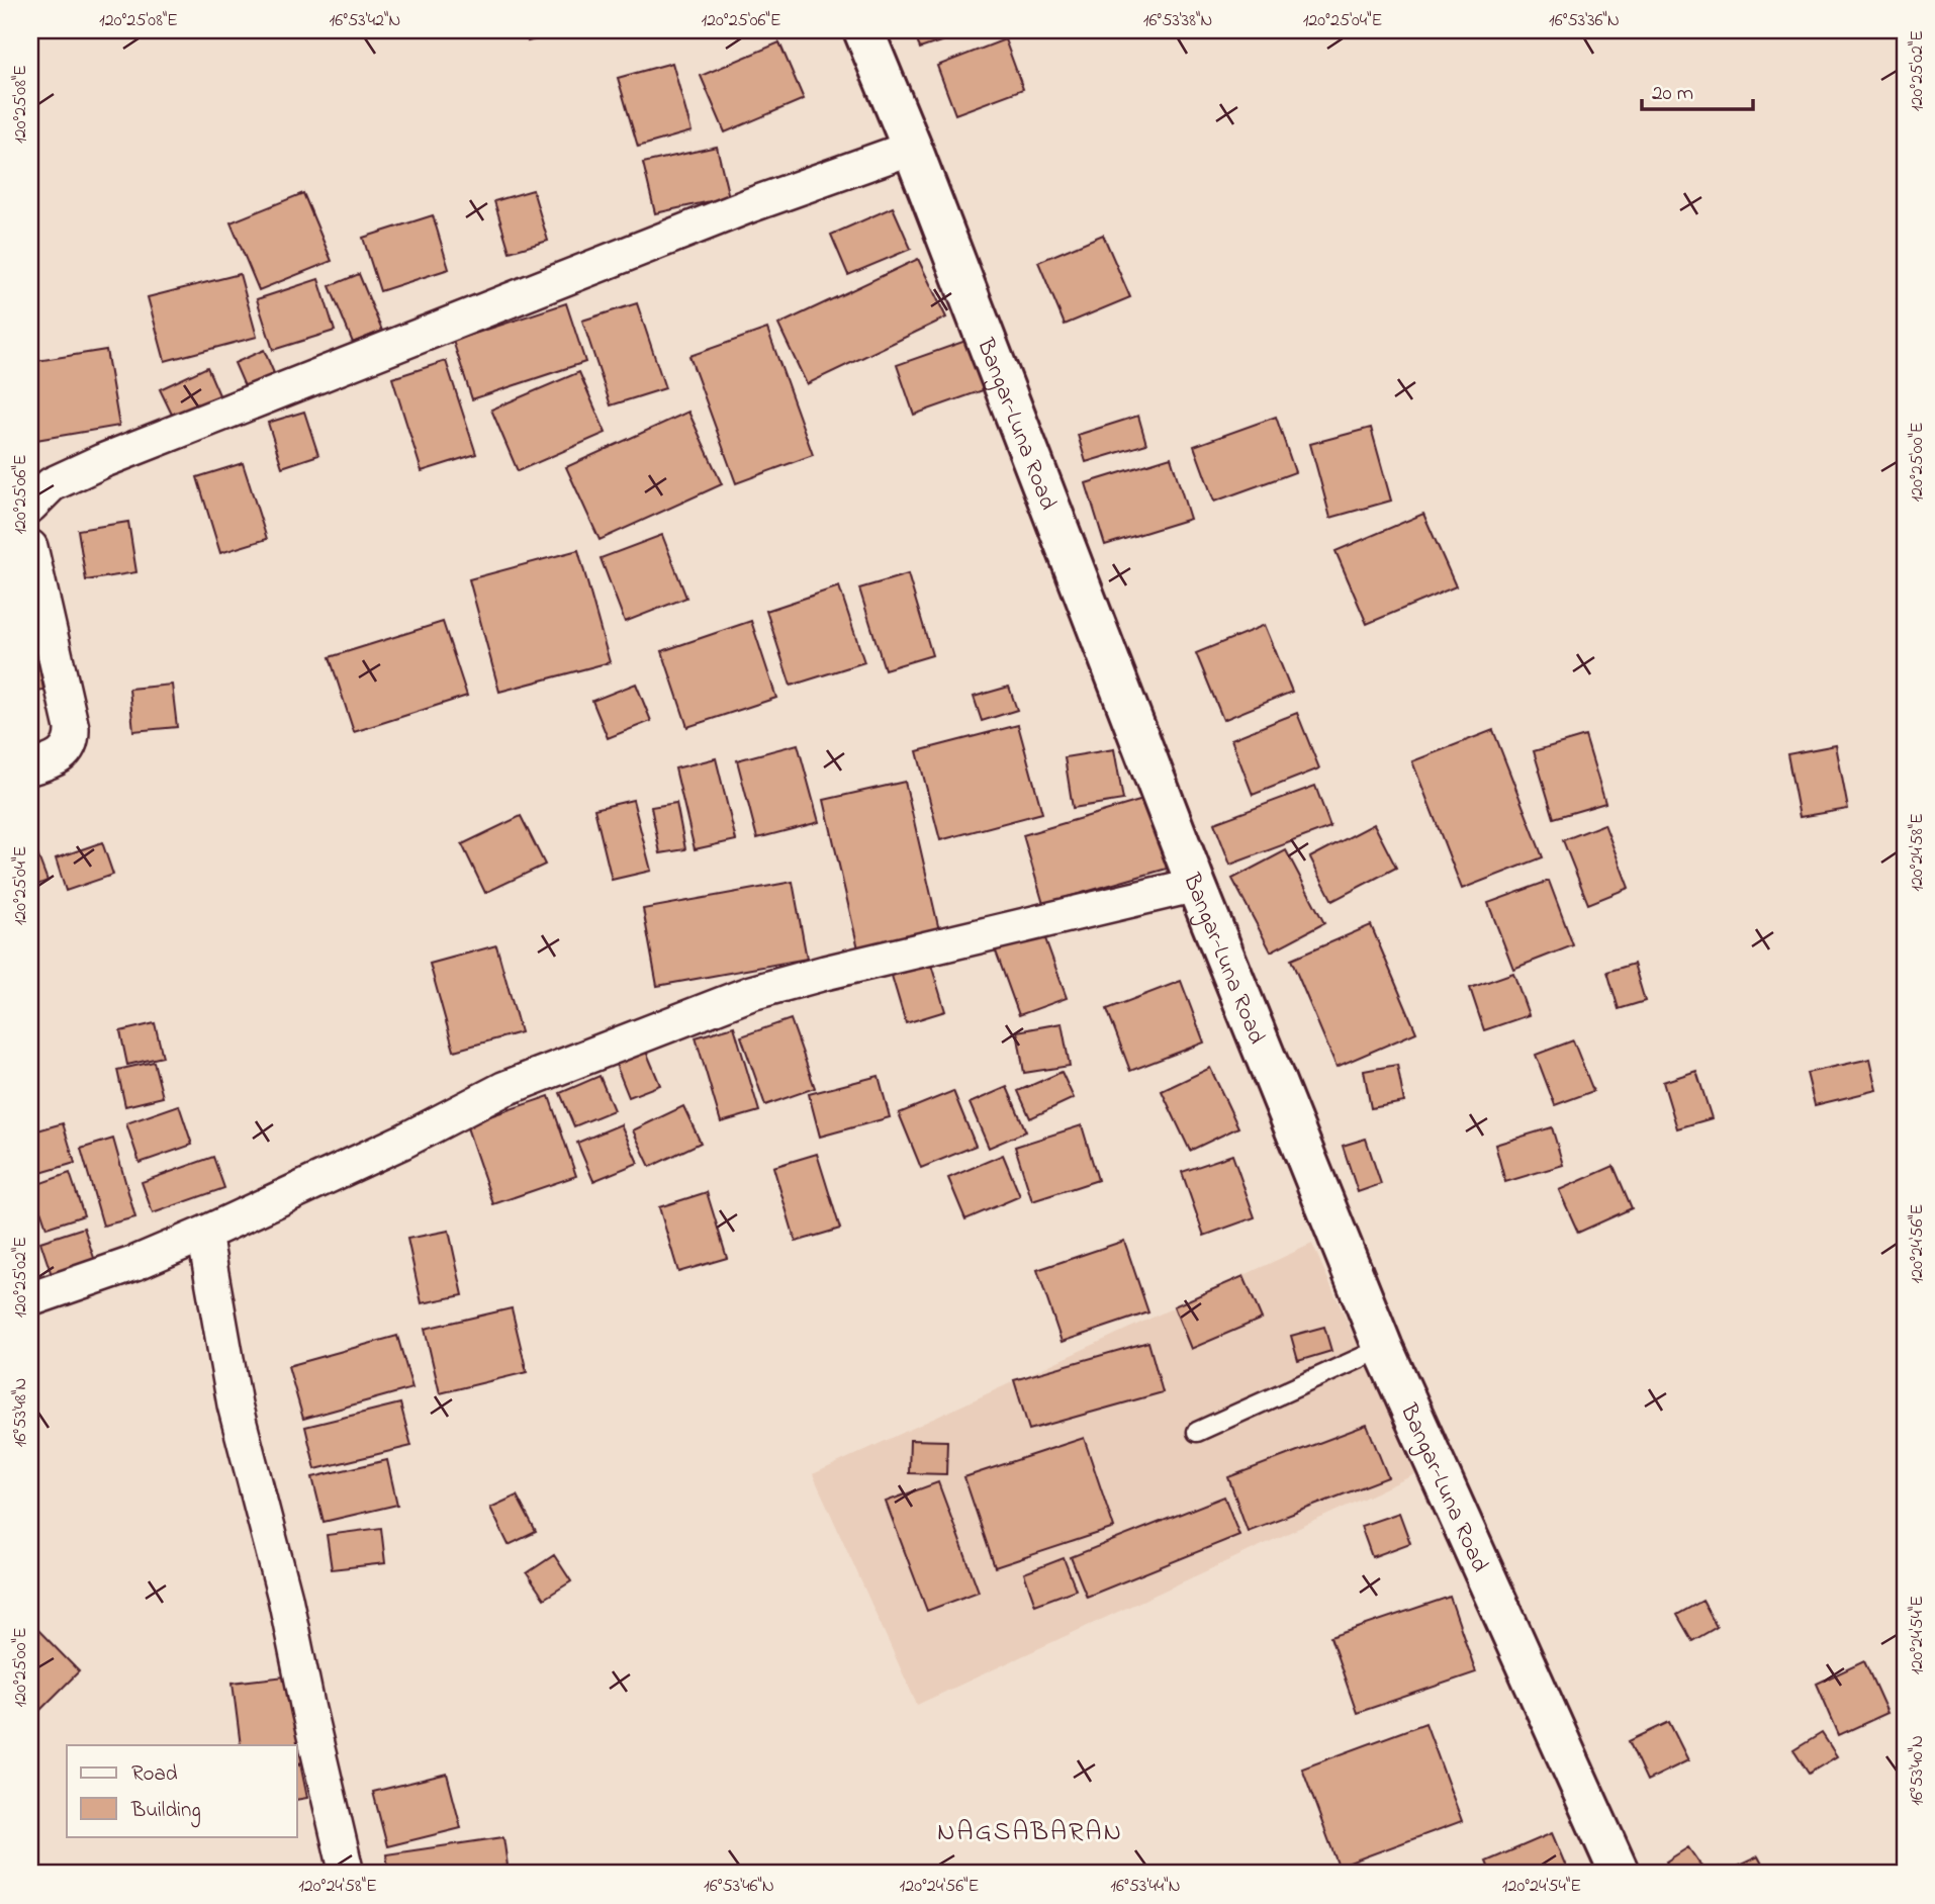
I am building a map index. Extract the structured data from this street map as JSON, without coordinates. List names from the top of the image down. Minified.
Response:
{"streets":{"main road":["Bangar-Luna Road"]},"districts":["NAGSABARAN"],"legend":["Road","Building"],"scale_bar":"20 m","coordinates":["120°25'08\"E","16°53'42\"N","120°25'06\"E","16°53'38\"N","120°25'04\"E","16°53'36\"N","120°25'02\"E","120°25'00\"E","120°24'58\"E","120°24'56\"E","16°53'48\"N","120°24'54\"E","16°53'40\"N","16°53'46\"N","16°53'44\"N"]}
